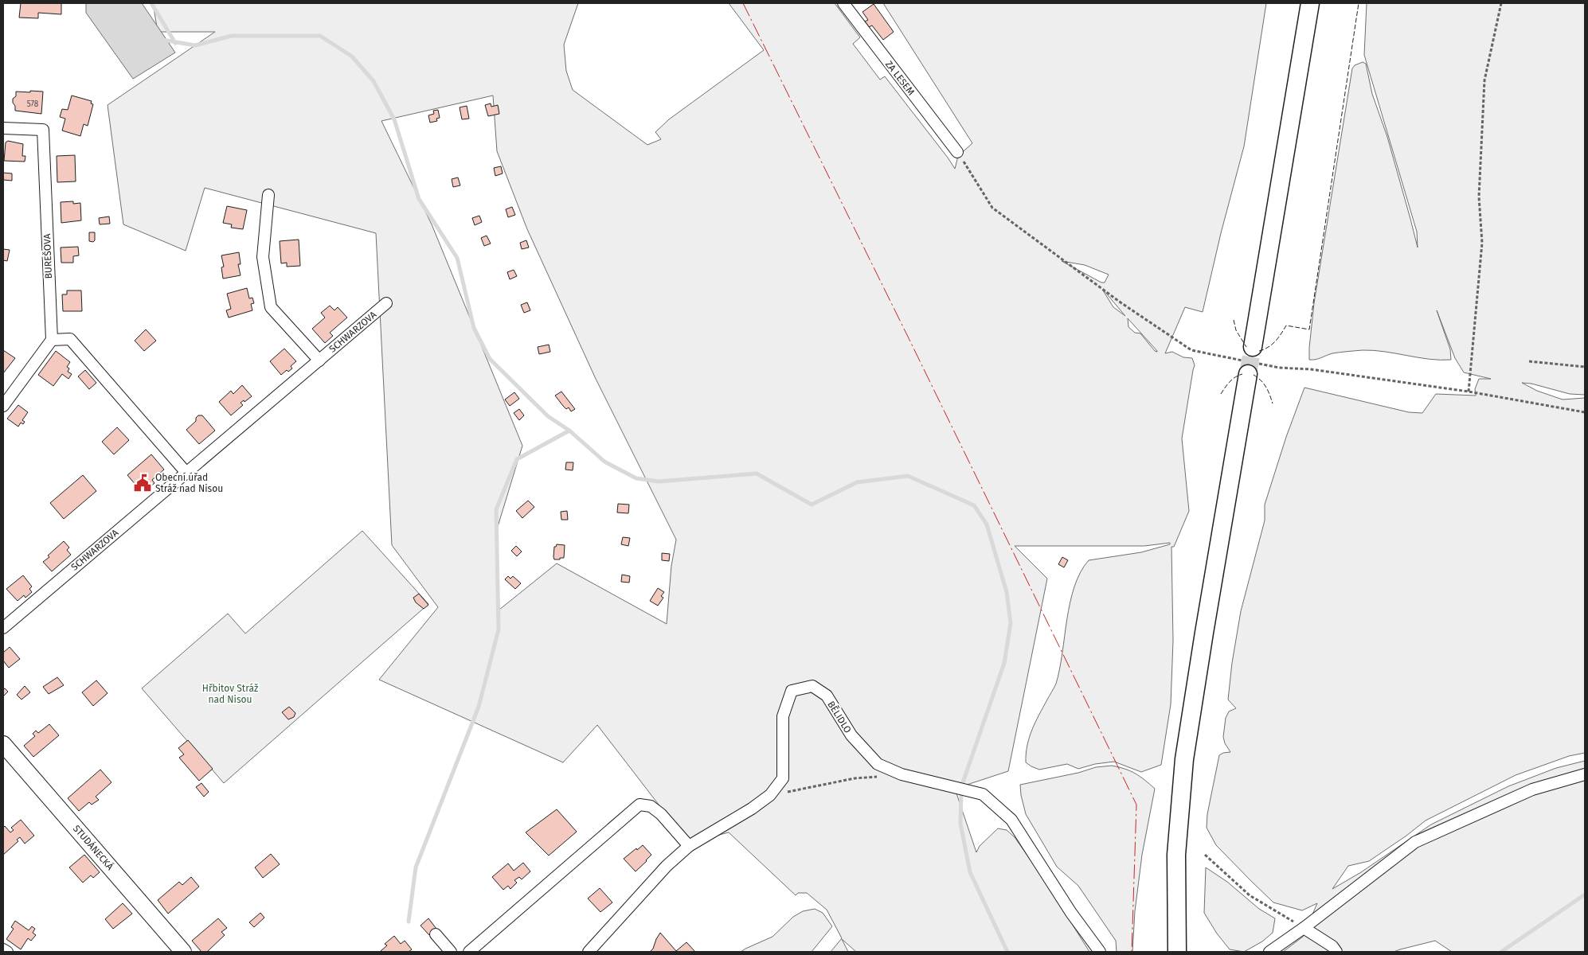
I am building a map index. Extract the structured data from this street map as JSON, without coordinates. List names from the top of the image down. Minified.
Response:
{"streets":{"street":["ZA LESEM","BUREŠOVA","SCHWARZOVA","BĚLIDLO","STUDÁNECKÁ"]},"parks":["Hřbitov Stráž nad Nisou"],"places":{"public building":["Obecní úřad Stráž nad Nisou"]},"house_numbers":["578"]}
